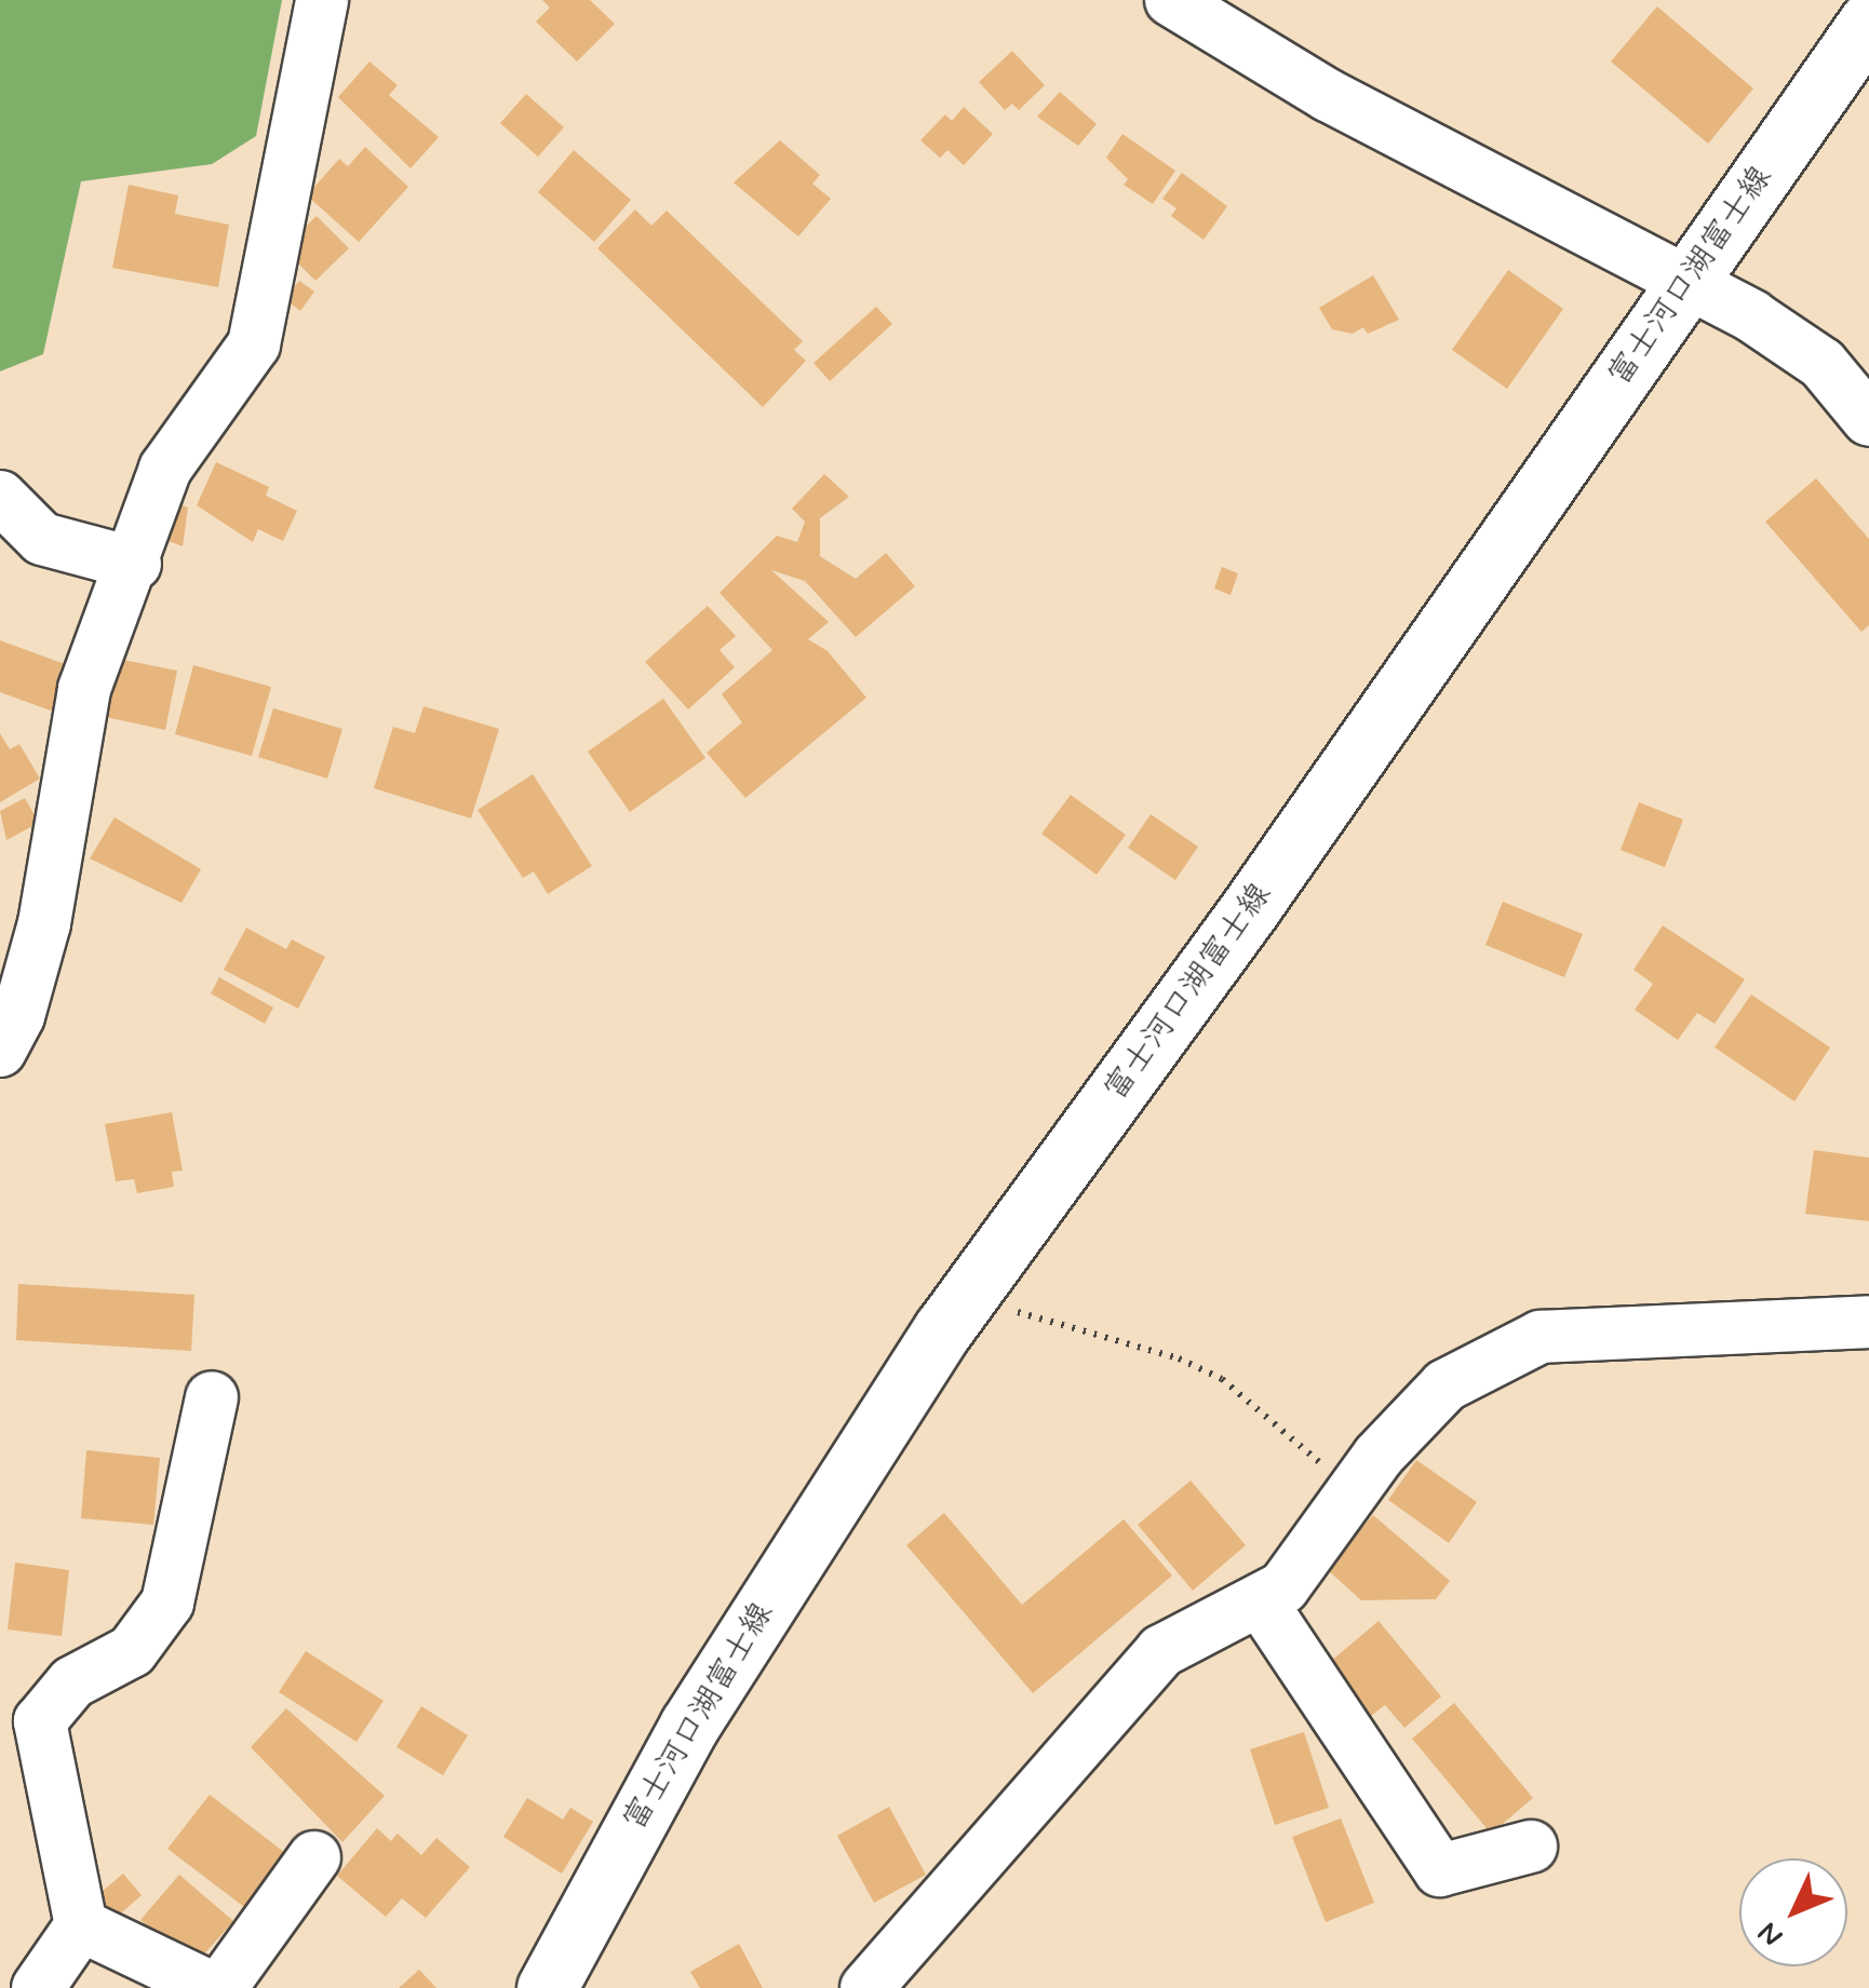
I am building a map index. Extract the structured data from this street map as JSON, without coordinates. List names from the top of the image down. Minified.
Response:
{"streets":{"main road":["富士河口湖富士線"]},"north":"bottom left"}
